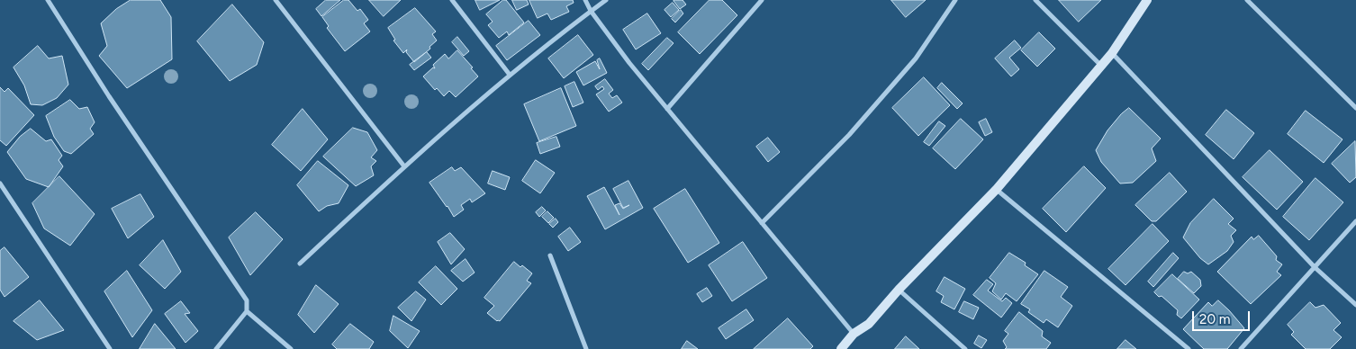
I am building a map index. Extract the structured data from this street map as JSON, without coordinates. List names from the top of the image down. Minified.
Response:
{"scale_bar":"20 m"}
